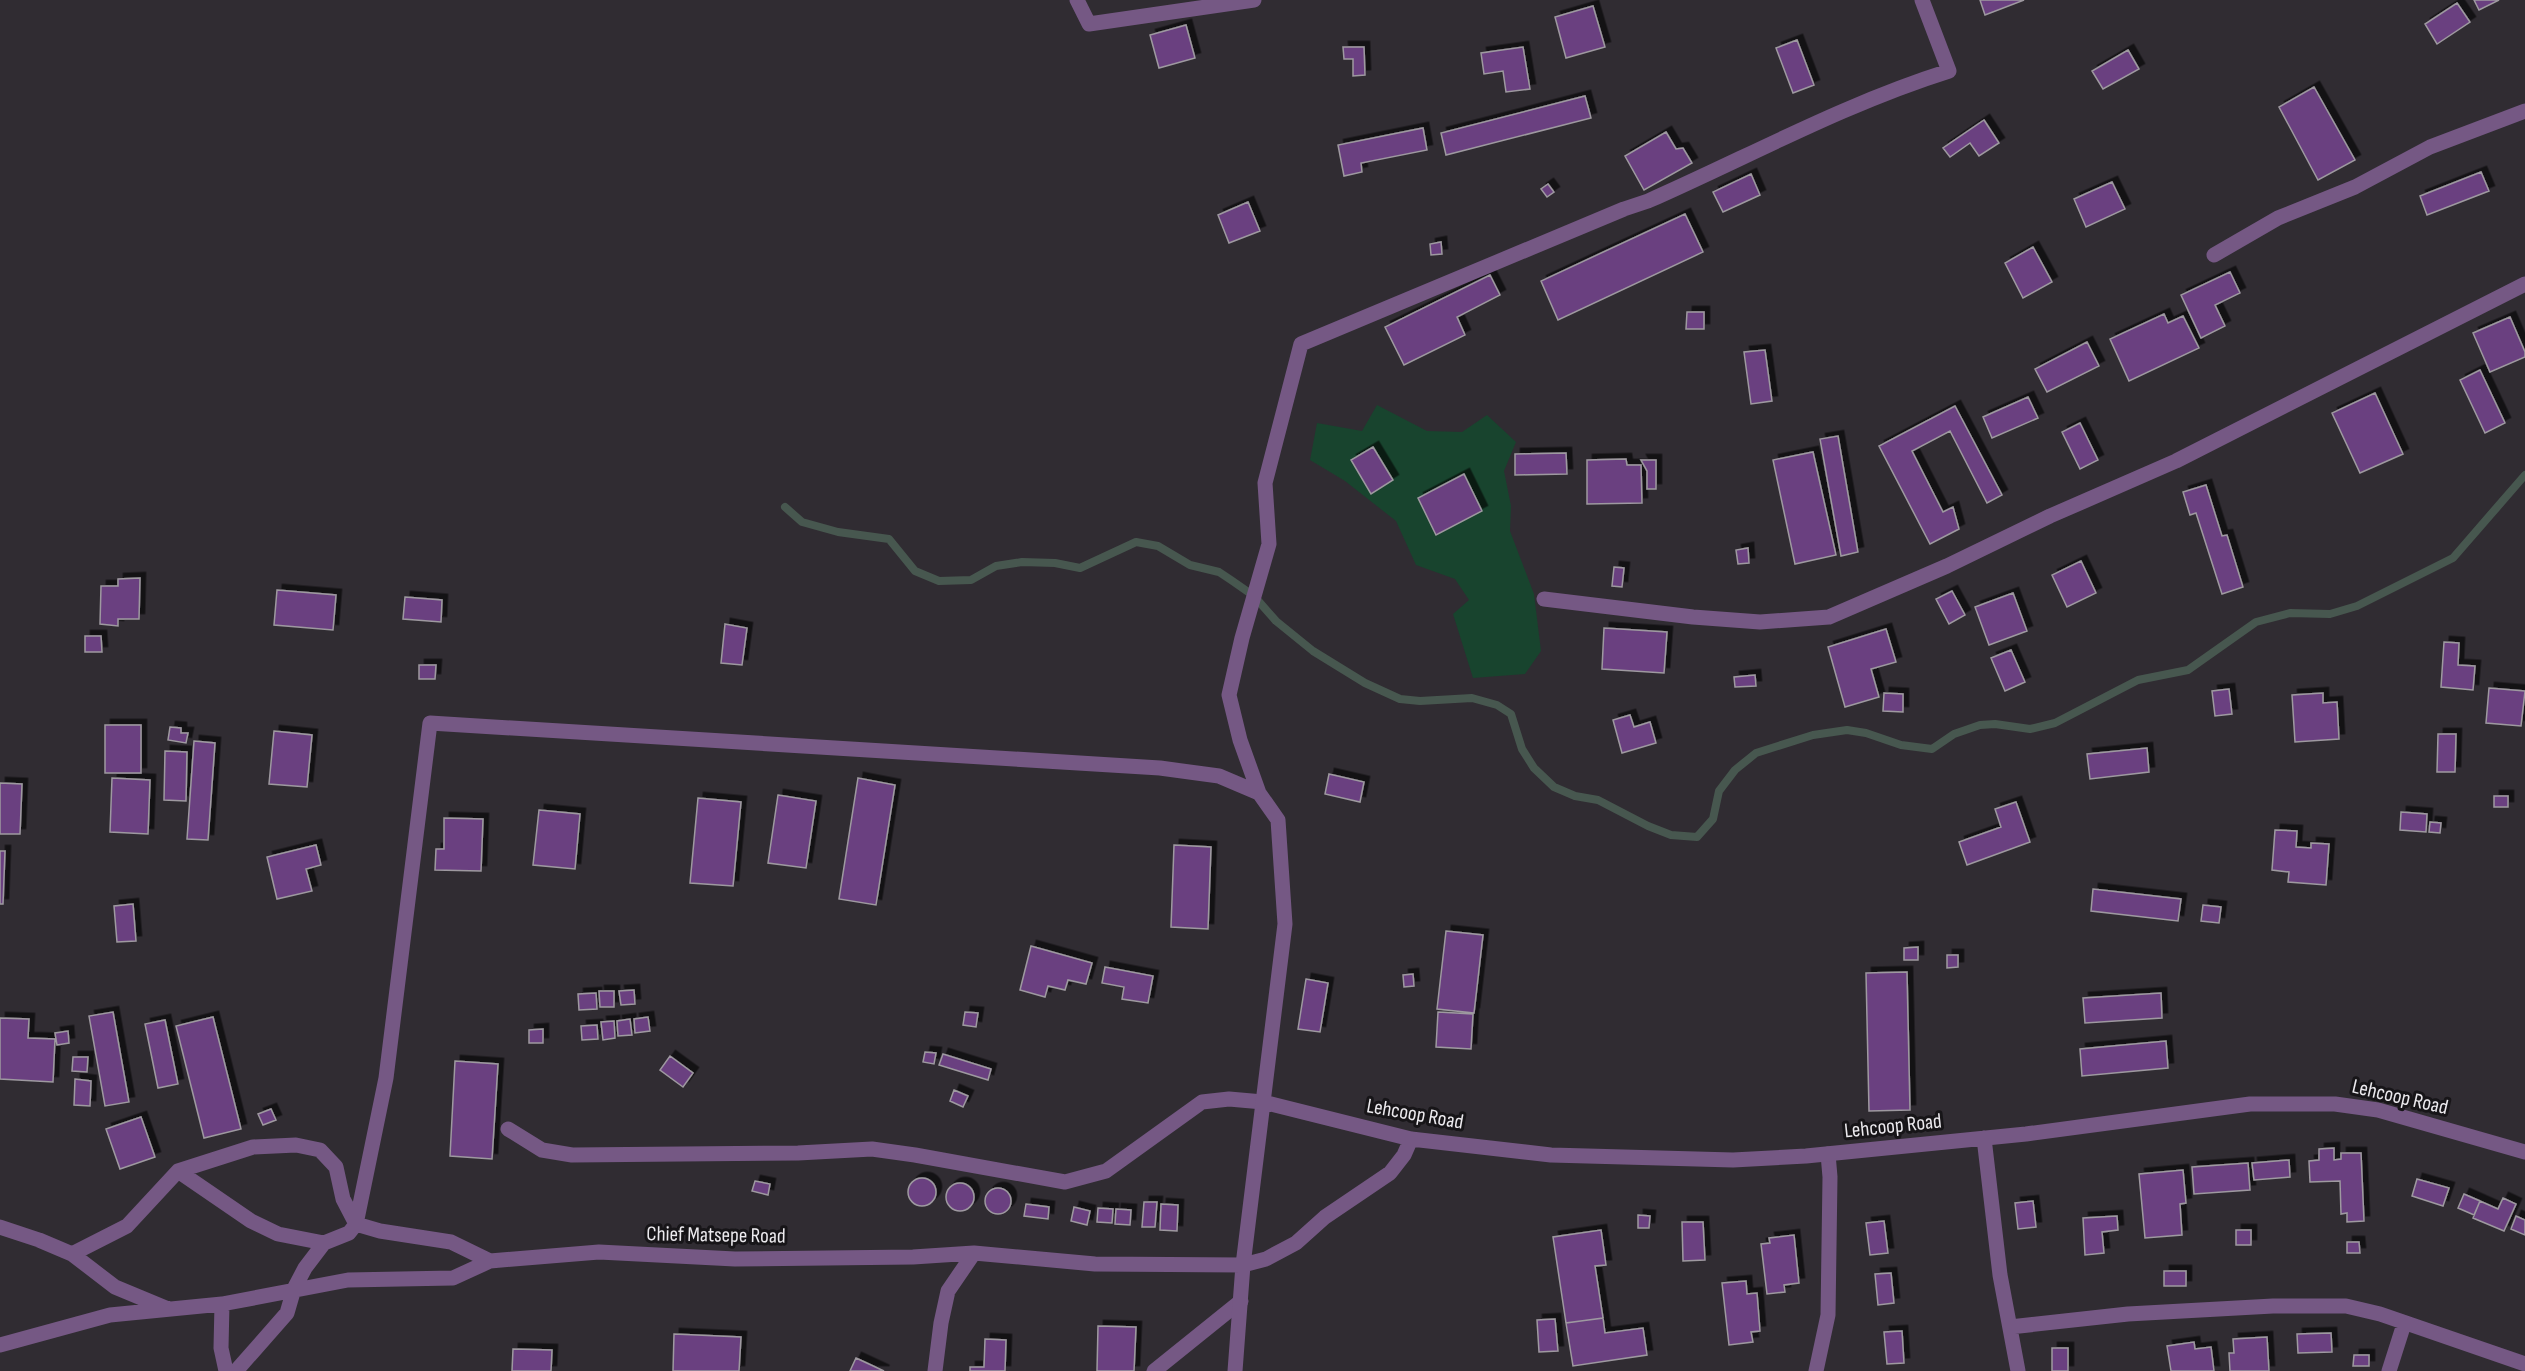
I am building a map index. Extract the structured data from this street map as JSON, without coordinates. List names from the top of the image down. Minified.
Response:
{"streets":{"street":["Lehcoop Road","Chief Matsepe Road"]},"crossings":[["Lehcoop Road","Chief Matsepe Road"]]}
